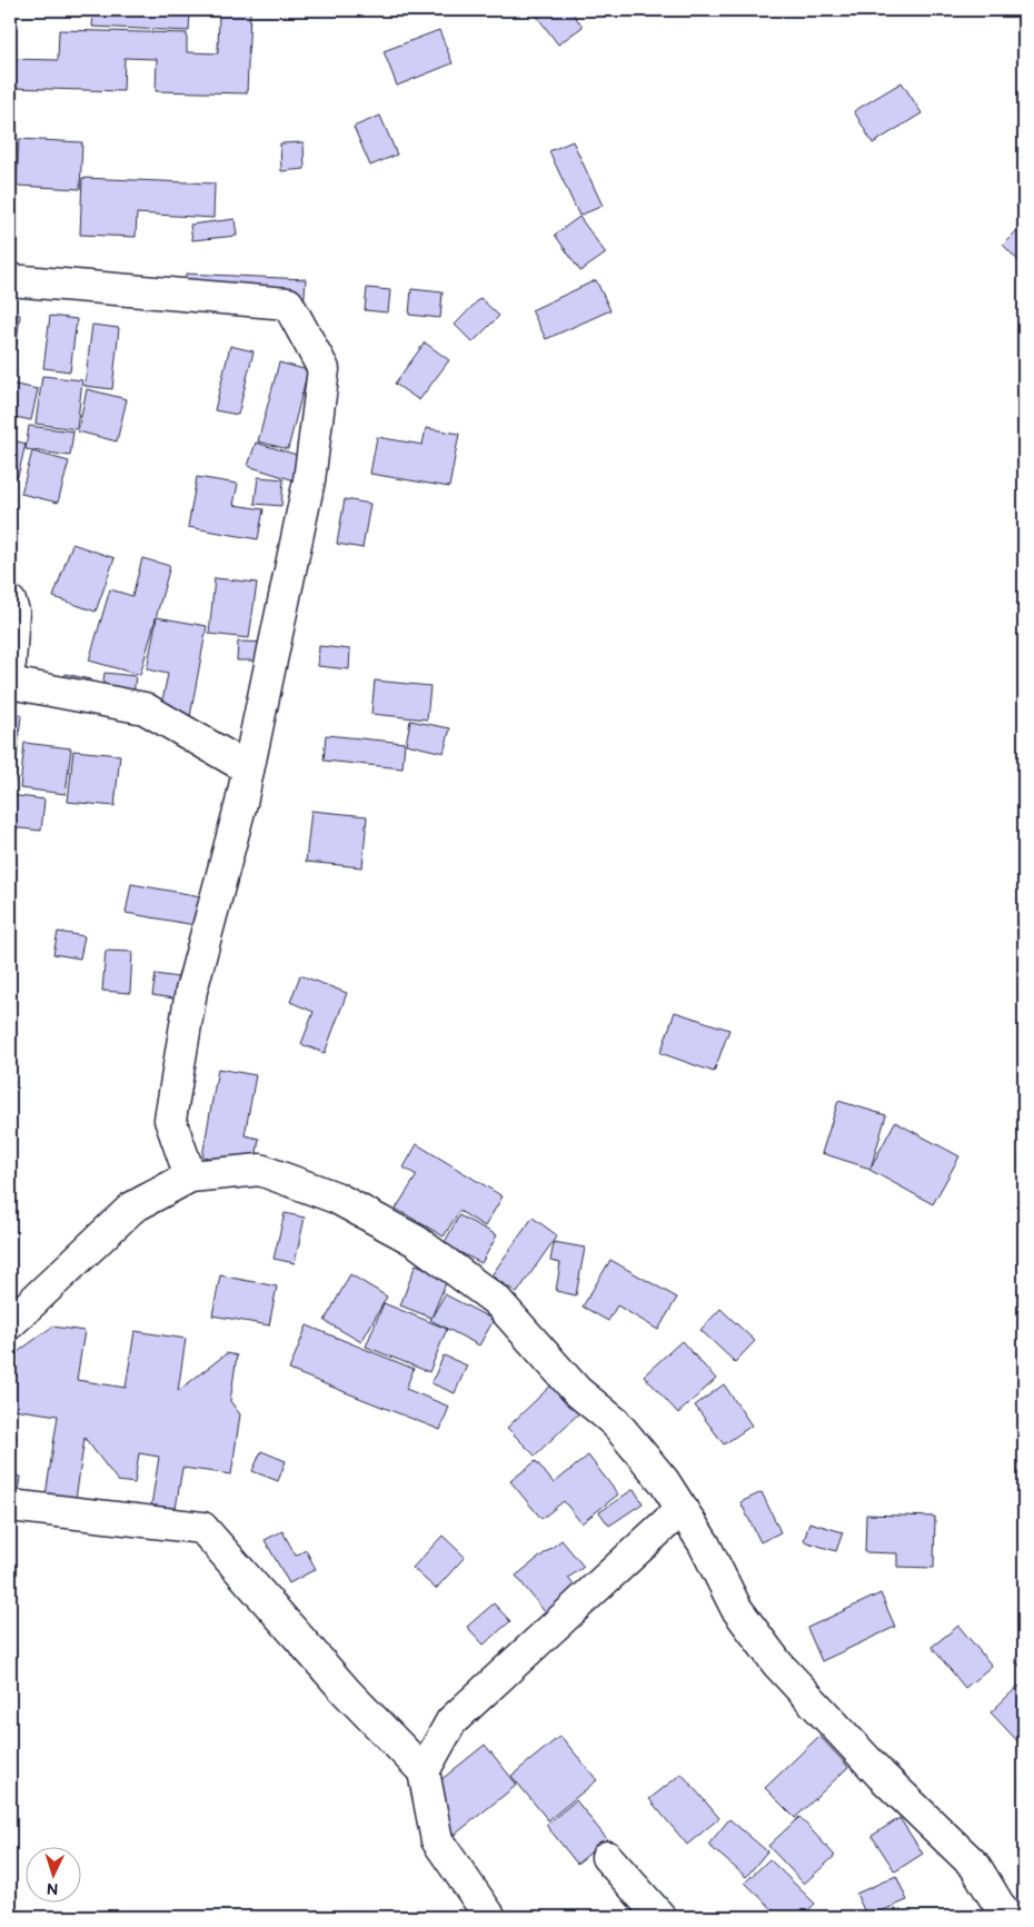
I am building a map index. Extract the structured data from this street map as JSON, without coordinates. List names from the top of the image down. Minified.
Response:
{"north":"bottom"}
